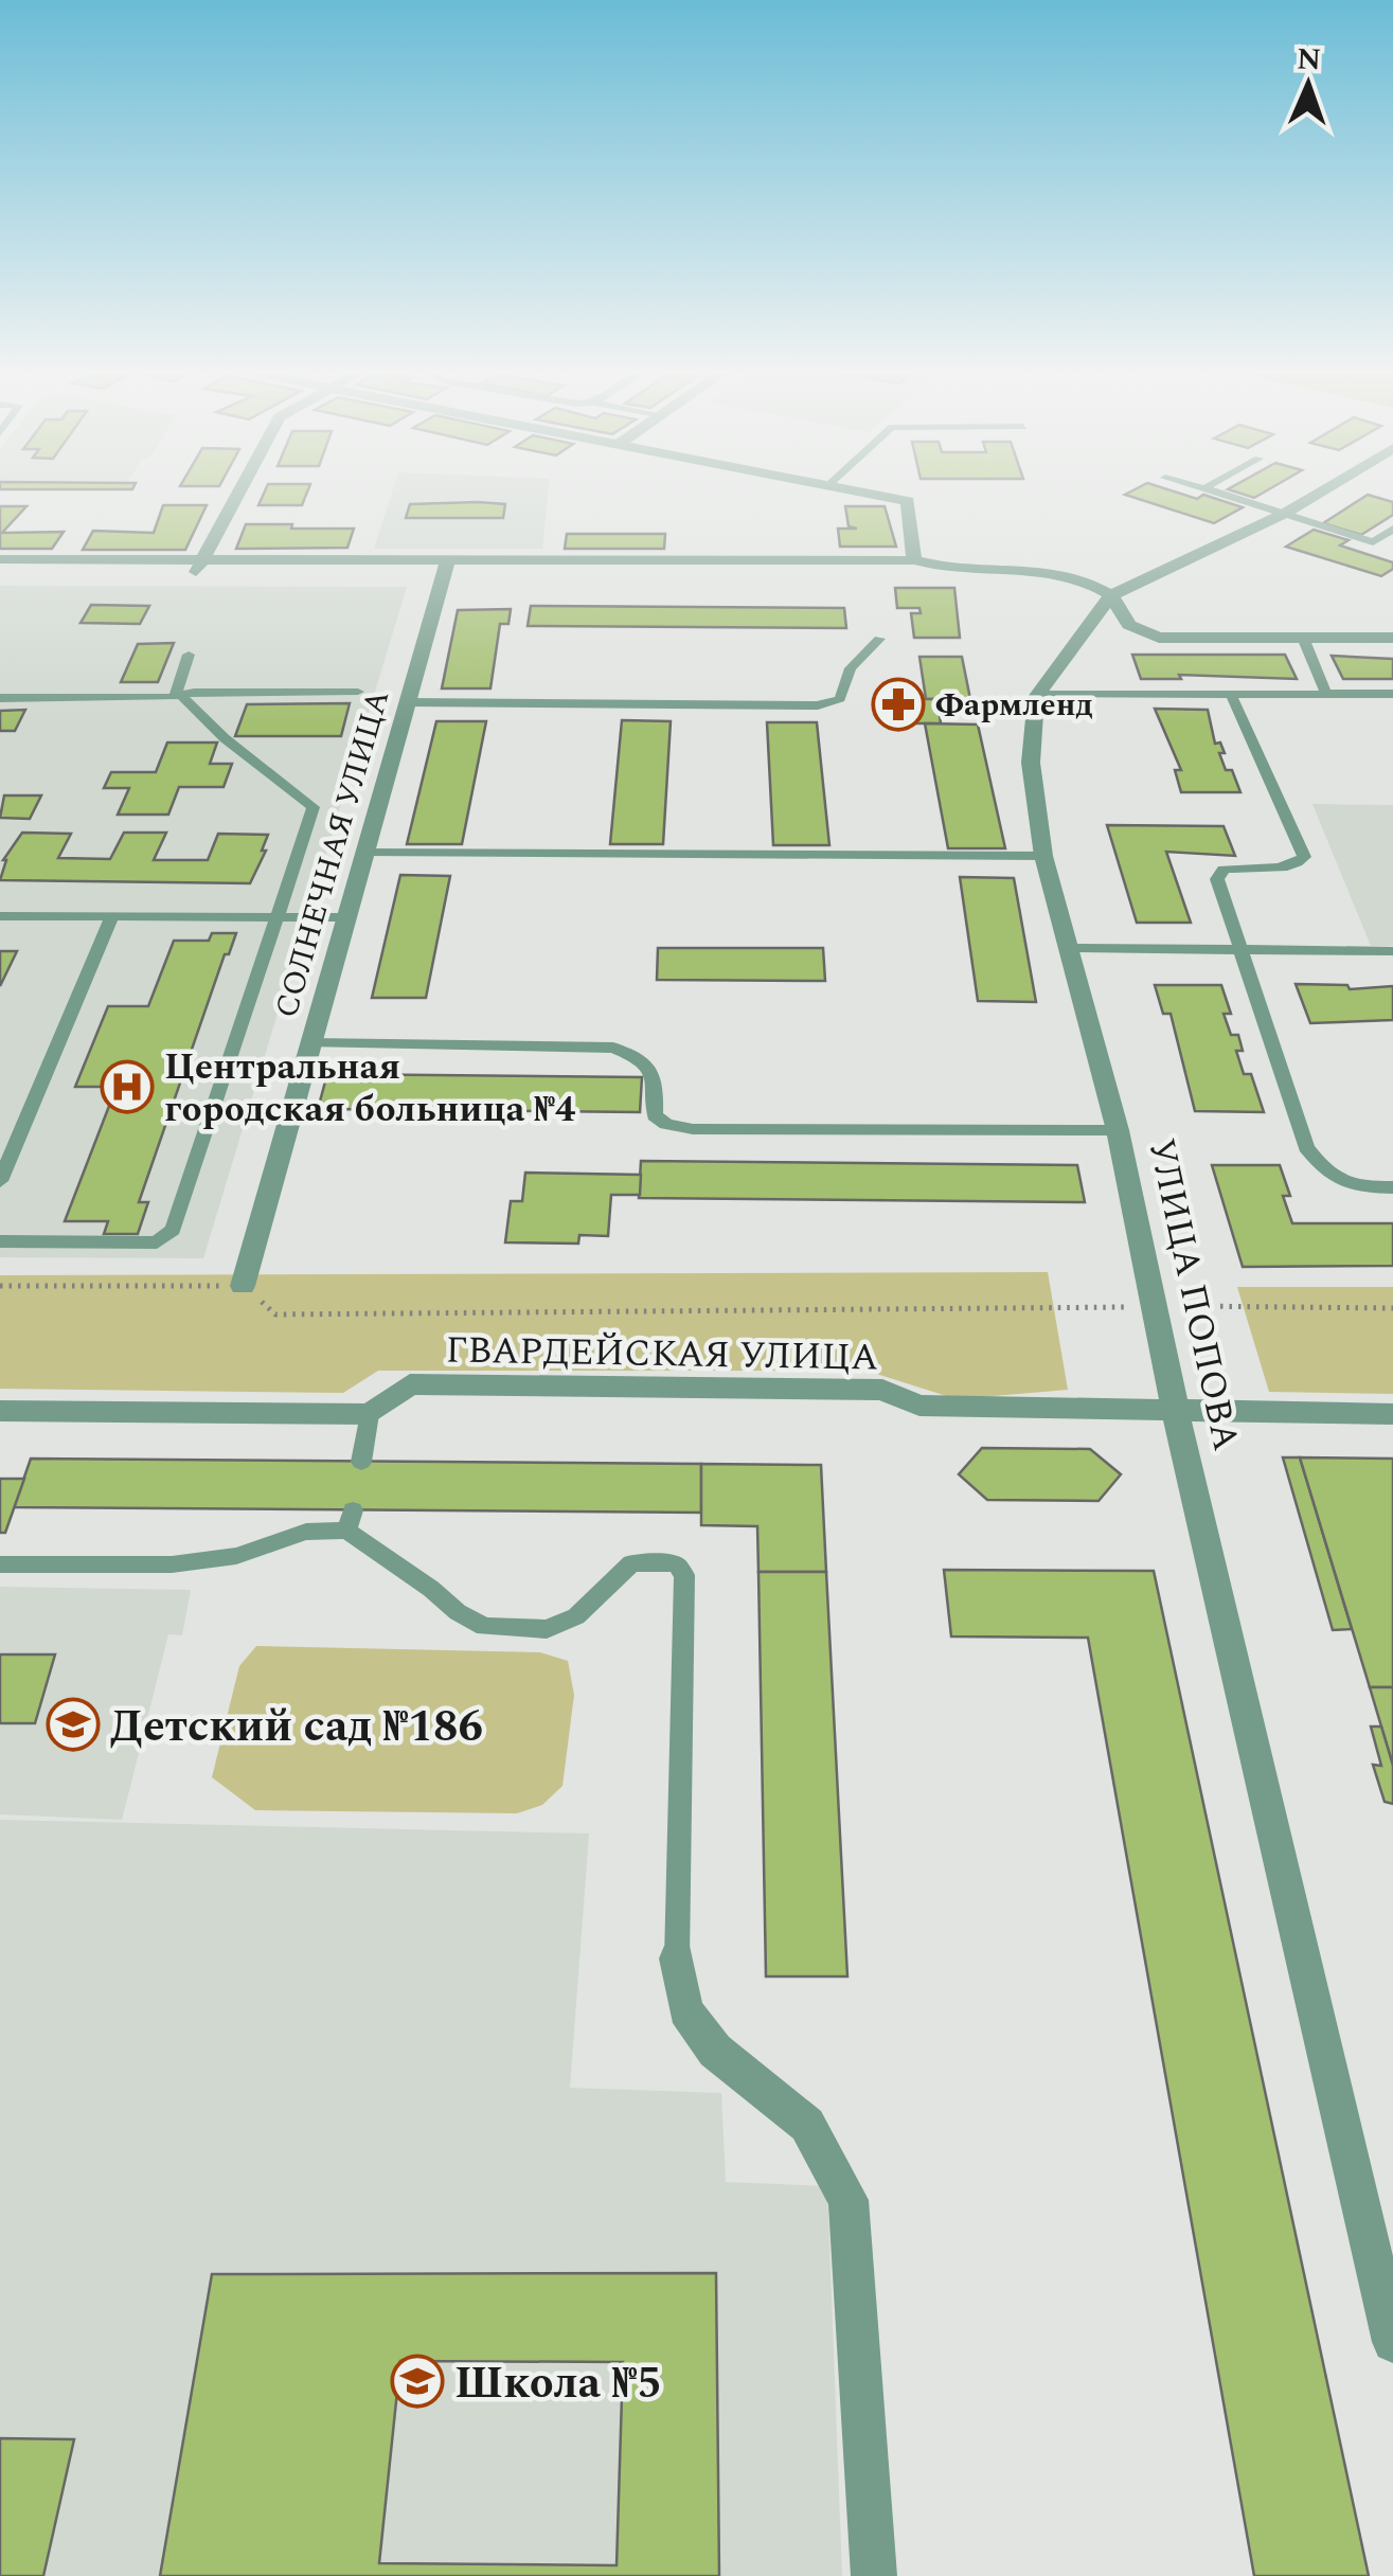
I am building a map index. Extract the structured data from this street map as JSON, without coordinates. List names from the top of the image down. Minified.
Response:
{"streets":{"street":["СОЛНЕЧНАЯ УЛИЦА","УЛИЦА ПОПОВА","ГВАРДЕЙСКАЯ УЛИЦА"]},"crossings":[["УЛИЦА ПОПОВА","ГВАРДЕЙСКАЯ УЛИЦА"]],"places":{"pharmacy":["Фармленд"],"hospital":["Центральная городская больница №4"],"school or university":["Детский сад №186","Школа №5"]},"north":"top"}
